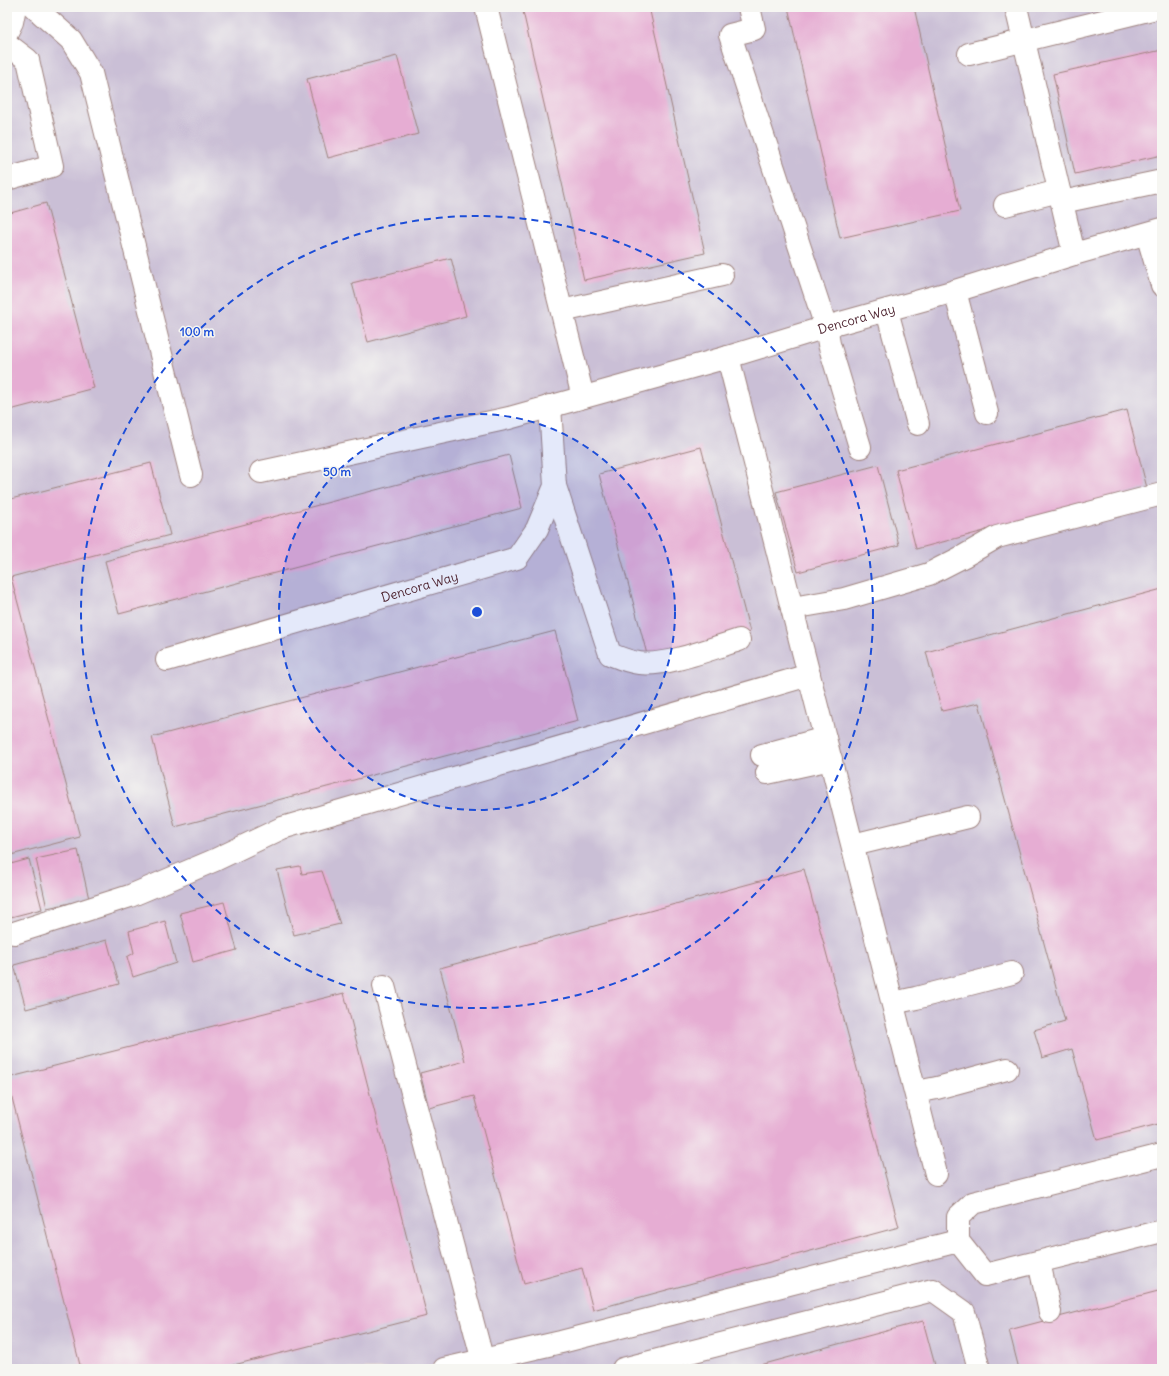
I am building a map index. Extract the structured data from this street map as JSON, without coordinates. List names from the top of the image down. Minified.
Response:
{"streets":{"street":["Dencora Way"]},"rings":["100 m","50 m"]}
